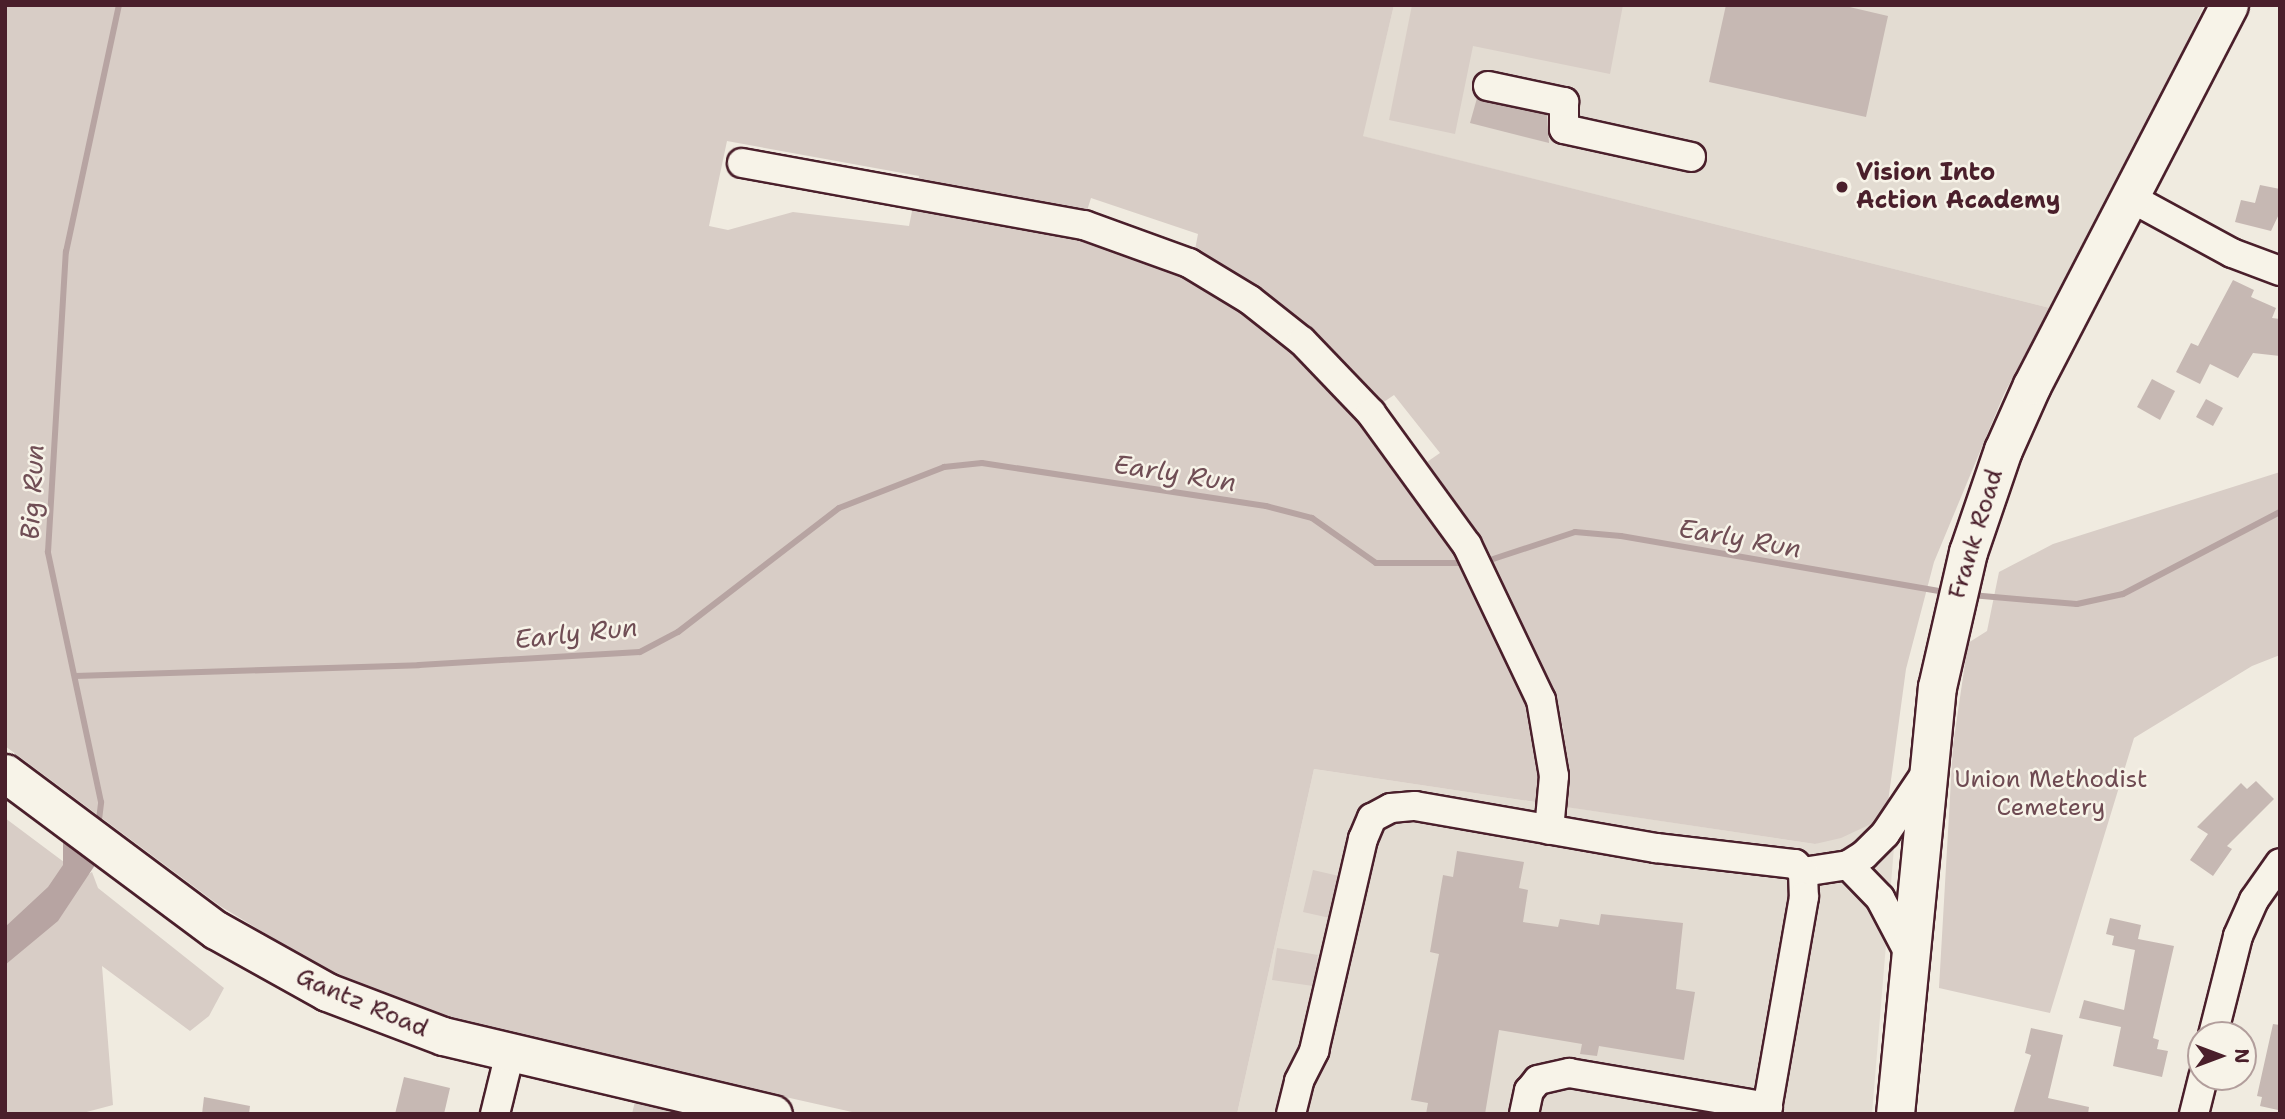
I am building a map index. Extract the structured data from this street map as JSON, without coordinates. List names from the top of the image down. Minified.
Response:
{"streets":{"main road":["Frank Road","Gantz Road"]},"water":["Early Run","Big Run"],"parks":["Union Methodist Cemetery"],"places":["Vision Into Action Academy"],"north":"right"}
